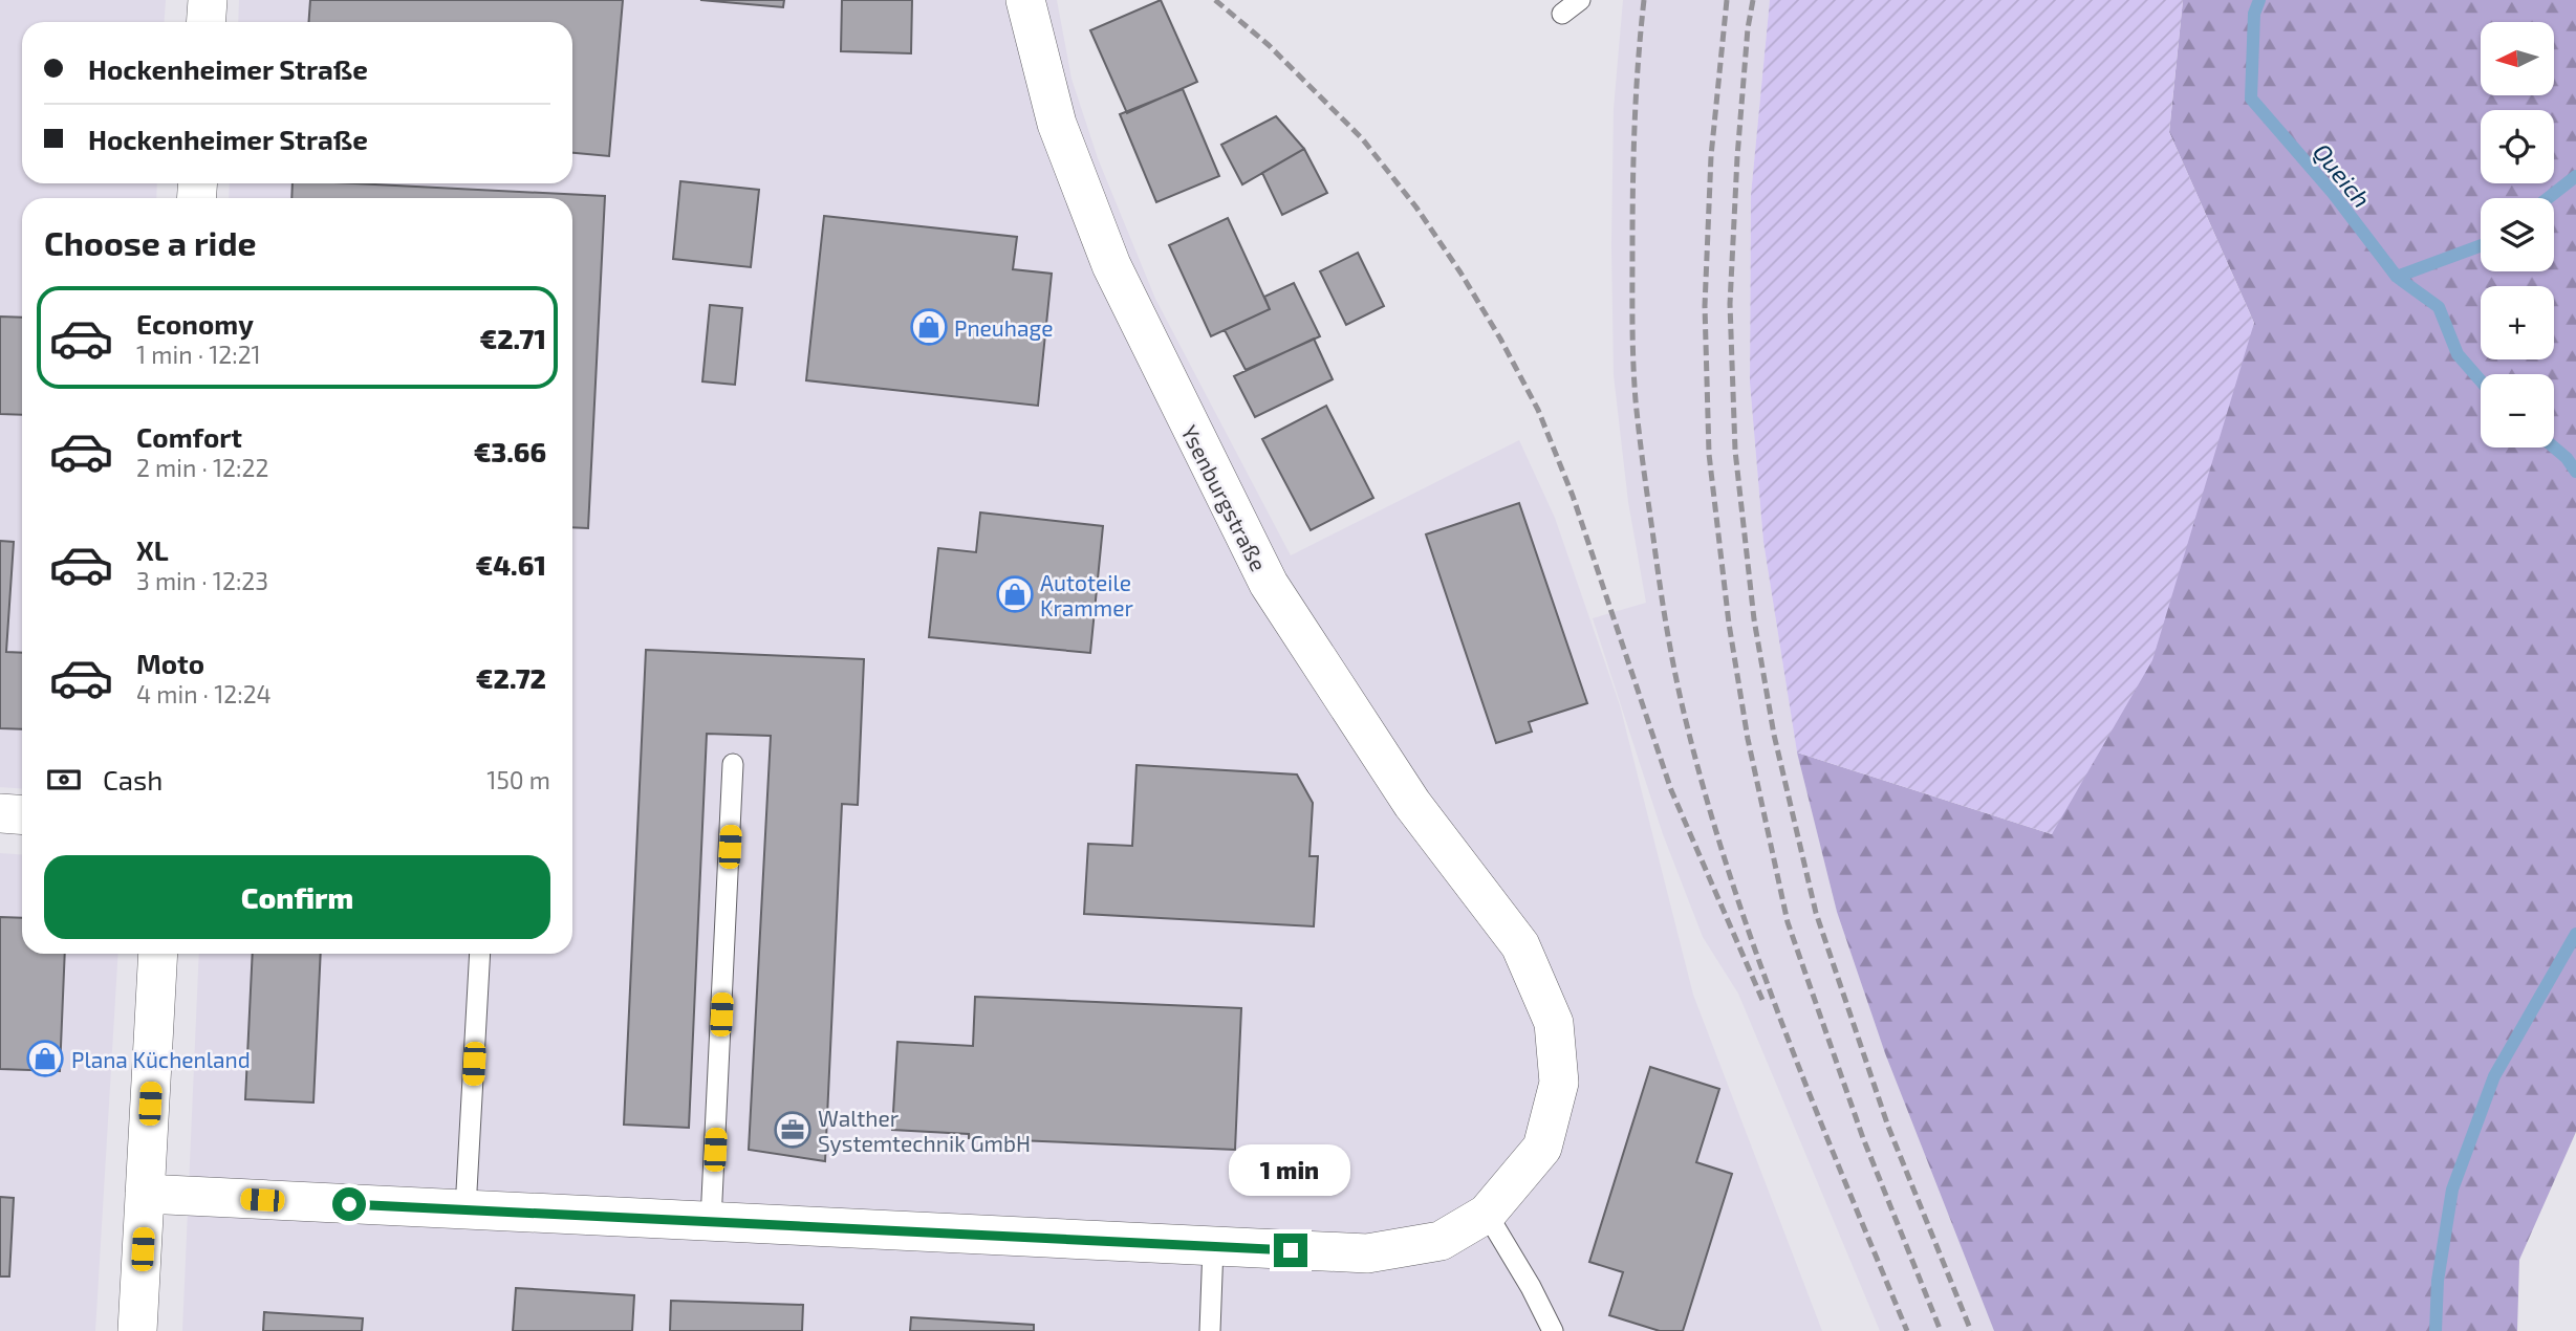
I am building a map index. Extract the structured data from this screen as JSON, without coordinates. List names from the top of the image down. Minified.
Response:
{"streets":{"street":["Ysenburgstraße"]},"water":["Queich"],"places":{"shop":["Pneuhage","Autoteile Krammer","Plana Küchenland"],"office":["Walther Systemtechnik GmbH"]},"north":"left","page":{"map_buttons":["+","−"],"banner":["Hockenheimer Straße","Hockenheimer Straße"],"heading":"Choose a ride","list":[{"name":"Economy","note":"1 min · 12:21","value":"€2.71"},{"name":"Comfort","note":"2 min · 12:22","value":"€3.66"},{"name":"XL","note":"3 min · 12:23","value":"€4.61"},{"name":"Moto","note":"4 min · 12:24","value":"€2.72"}],"pay":["Cash","150 m"],"buttons":"Confirm","bubble":"1 min"}}
